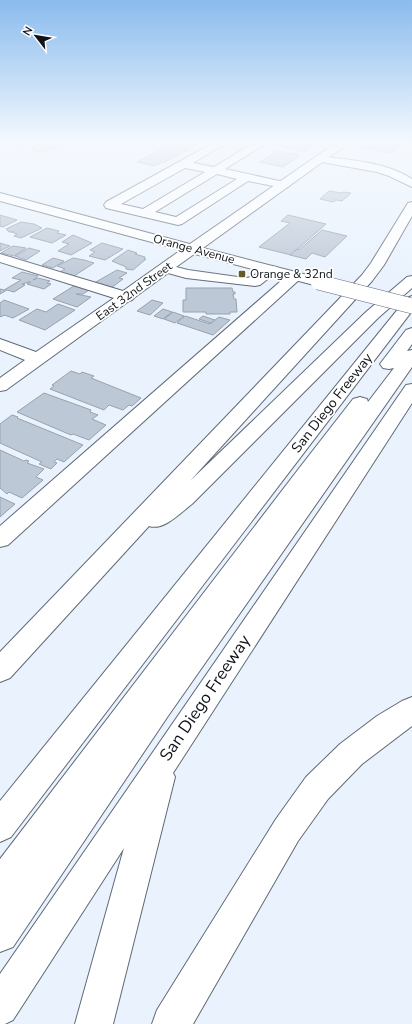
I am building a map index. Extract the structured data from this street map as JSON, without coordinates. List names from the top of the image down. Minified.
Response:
{"streets":{"main road":["Orange Avenue","East 32nd Street","San Diego Freeway"]},"crossings":[["Orange Avenue","East 32nd Street"]],"places":{"transit":["Orange & 32nd"]},"north":"top left"}
